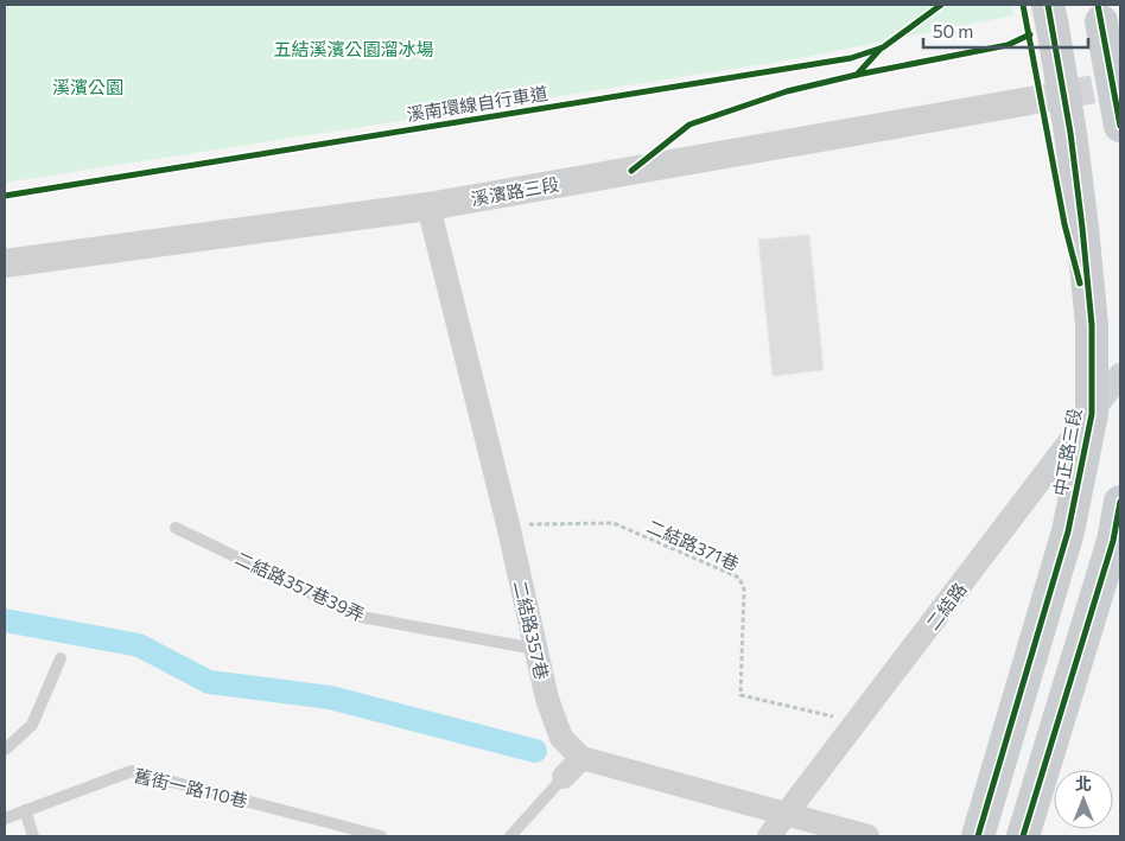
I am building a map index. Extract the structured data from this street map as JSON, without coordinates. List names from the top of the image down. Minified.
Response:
{"streets":{"main road":["中正路三段"],"street":["溪濱路三段","二結路","二結路357巷"],"lane":["二結路357巷39弄","舊街一路110巷"],"path":["二結路371巷"],"cycle path":["溪南環線自行車道"]},"crossings":[["溪濱路三段","二結路357巷"],["中正路三段","二結路"],["二結路371巷","二結路"],["二結路371巷","二結路357巷"],["二結路357巷39弄","二結路357巷"]],"parks":["五結溪濱公園溜冰場","溪濱公園"],"scale_bar":"50 m","north":"top"}
